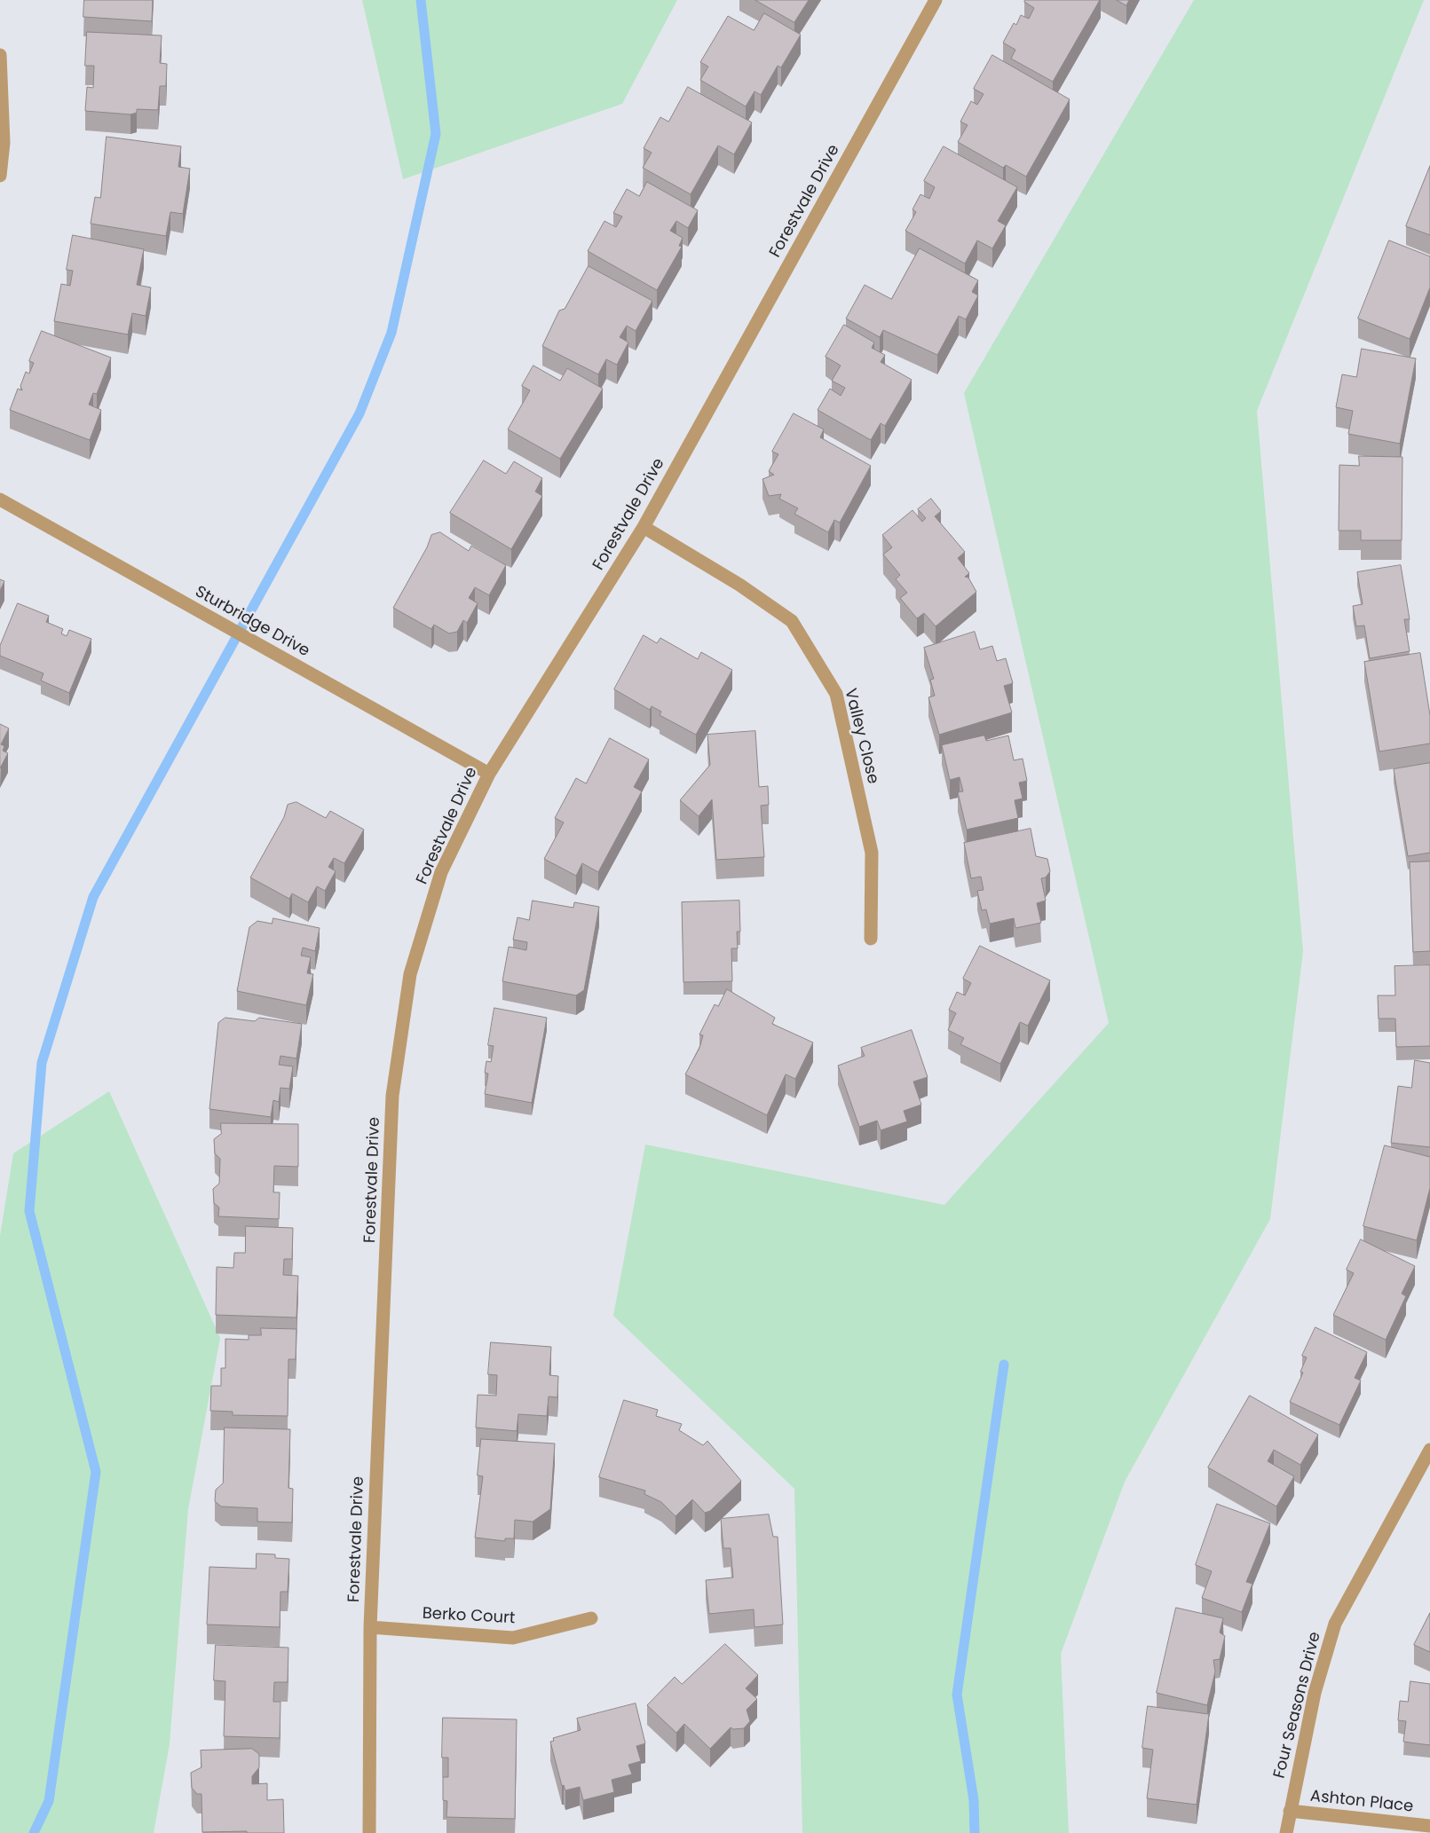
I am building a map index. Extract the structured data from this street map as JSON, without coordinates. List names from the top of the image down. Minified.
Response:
{"streets":{"street":["Forestvale Drive","Sturbridge Drive","Valley Close","Berko Court","Four Seasons Drive","Ashton Place"]},"crossings":[["Forestvale Drive","Sturbridge Drive"],["Forestvale Drive","Valley Close"],["Forestvale Drive","Berko Court"],["Four Seasons Drive","Ashton Place"]]}
